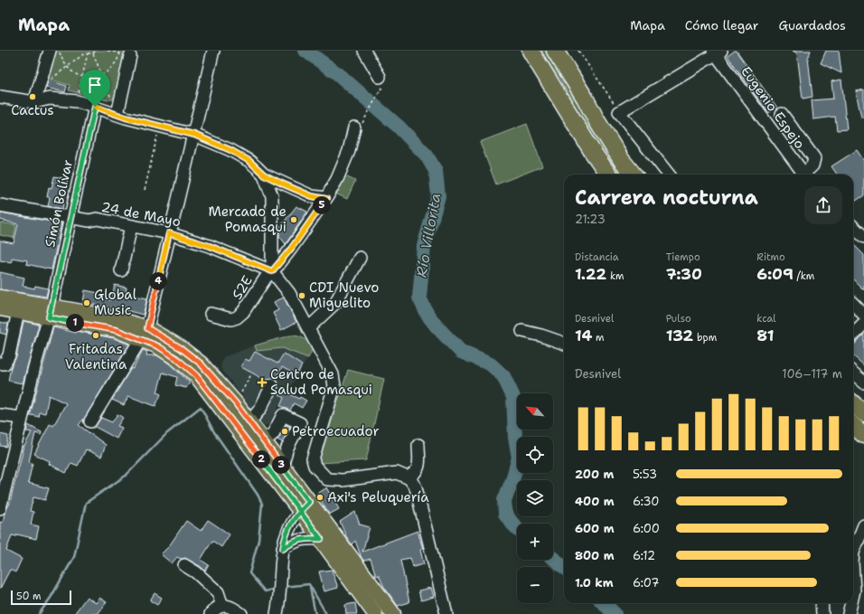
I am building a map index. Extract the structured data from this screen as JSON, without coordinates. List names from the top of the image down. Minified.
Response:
{"streets":{"street":["Eugenio Espejo","Simón Bolívar","24 de Mayo","S2E"]},"crossings":[["Simón Bolívar","24 de Mayo"],["24 de Mayo","S2E"]],"water":["Río Villorita"],"places":{"other":["Cactus","Mercado de Pomasqui","CDI Nuevo Miguelito","Global Music","Fritadas Valentina","Petroecuador","Axi's Peluquería"],"health":["Centro de Salud Pomasqui"]},"scale_bar":"50 m","north":"top left","page":{"header":"Mapa","nav":["Mapa","Cómo llegar","Guardados"],"heading":["Carrera nocturna","21:23"],"pins":["5","4","1","2","3"],"stats":[["Distancia","1.22 km"],["Tiempo","7:30"],["Ritmo","6:09 /km"],["Desnivel","14 m"],["Pulso","132 bpm"],["kcal","81"]],"chart":["Desnivel","106–117 m"],"map_buttons":["+","−"],"list":[{"name":"200 m","note":"5:53"},{"name":"400 m","note":"6:30"},{"name":"600 m","note":"6:00"},{"name":"800 m","note":"6:12"},{"name":"1.0 km","note":"6:07"}],"scale":"50 m"}}
